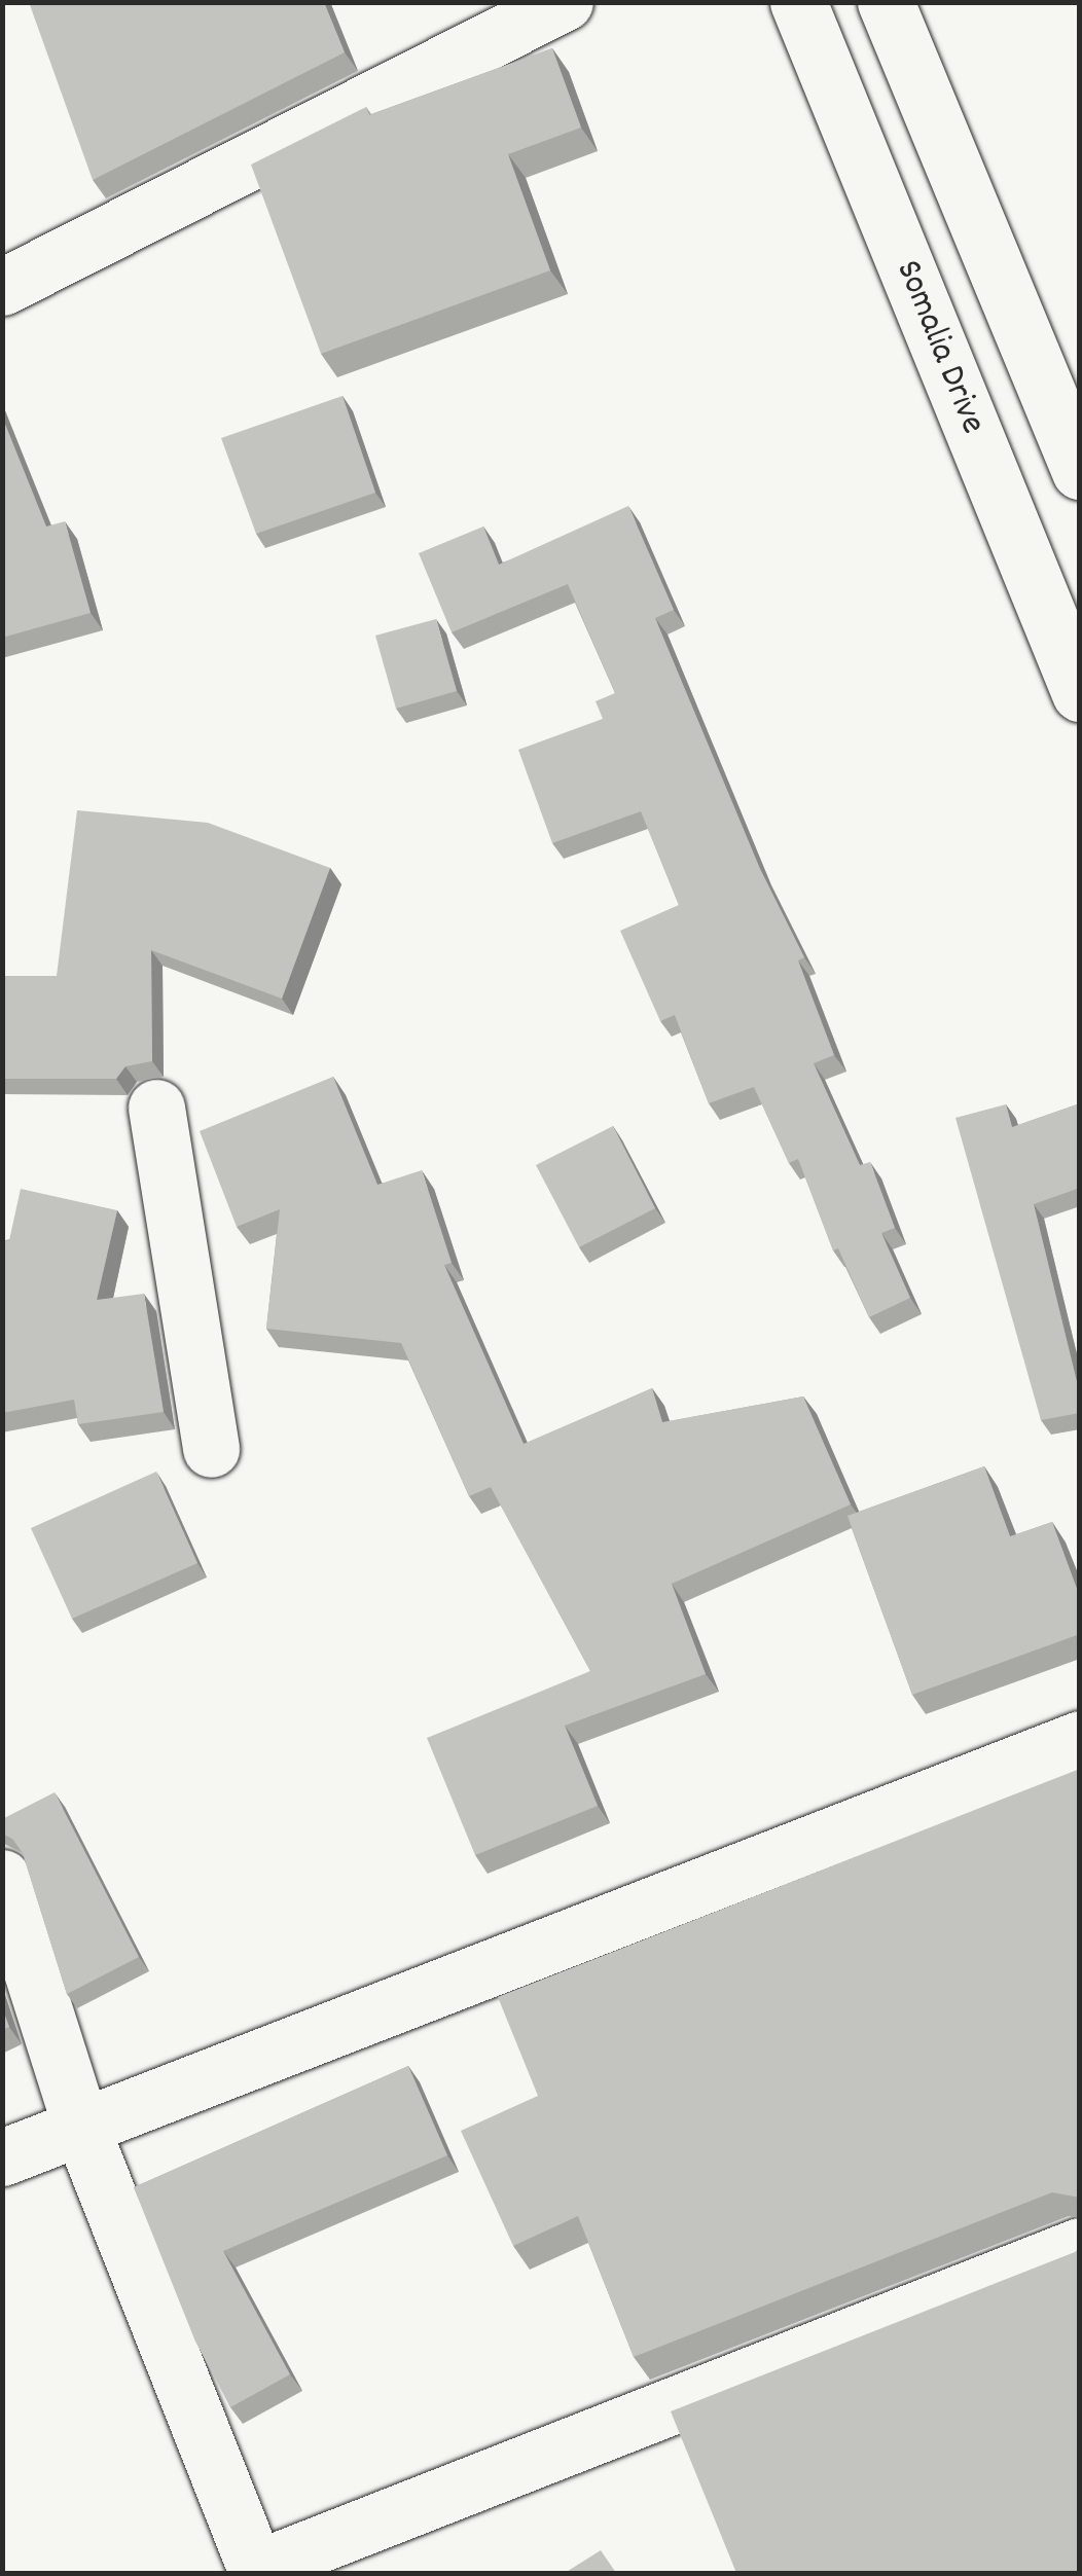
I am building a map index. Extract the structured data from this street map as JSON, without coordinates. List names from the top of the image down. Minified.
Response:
{"streets":{"street":["Somalia Drive"]}}
